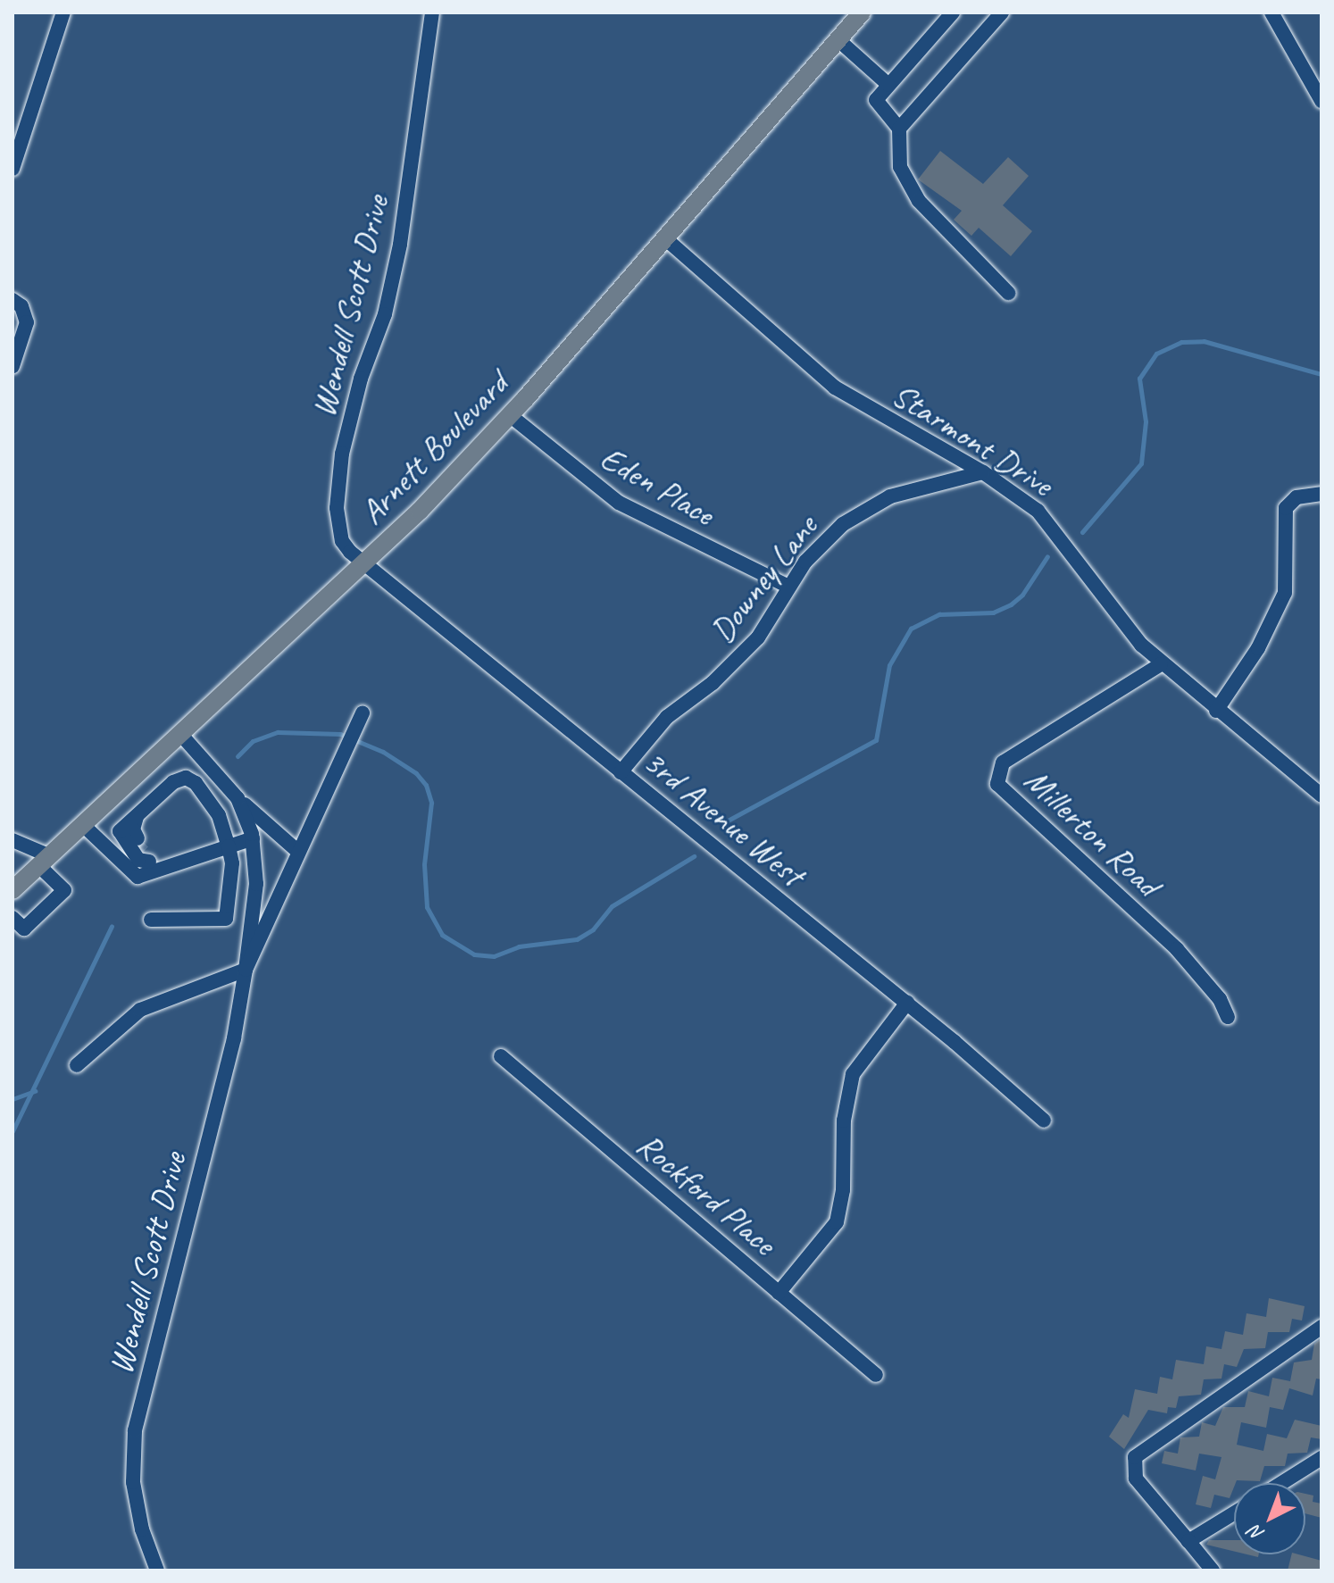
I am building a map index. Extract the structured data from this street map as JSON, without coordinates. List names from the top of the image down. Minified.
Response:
{"streets":{"main road":["Arnett Boulevard"],"street":["Wendell Scott Drive","Starmont Drive","Eden Place","Downey Lane","3rd Avenue West","Millerton Road","Rockford Place"]},"crossings":[["Wendell Scott Drive","Arnett Boulevard"],["Wendell Scott Drive","3rd Avenue West"],["Starmont Drive","Arnett Boulevard"],["Starmont Drive","Downey Lane"],["Starmont Drive","Millerton Road"],["Arnett Boulevard","Eden Place"],["Arnett Boulevard","3rd Avenue West"],["Eden Place","Downey Lane"],["Downey Lane","3rd Avenue West"]],"north":"bottom left"}
